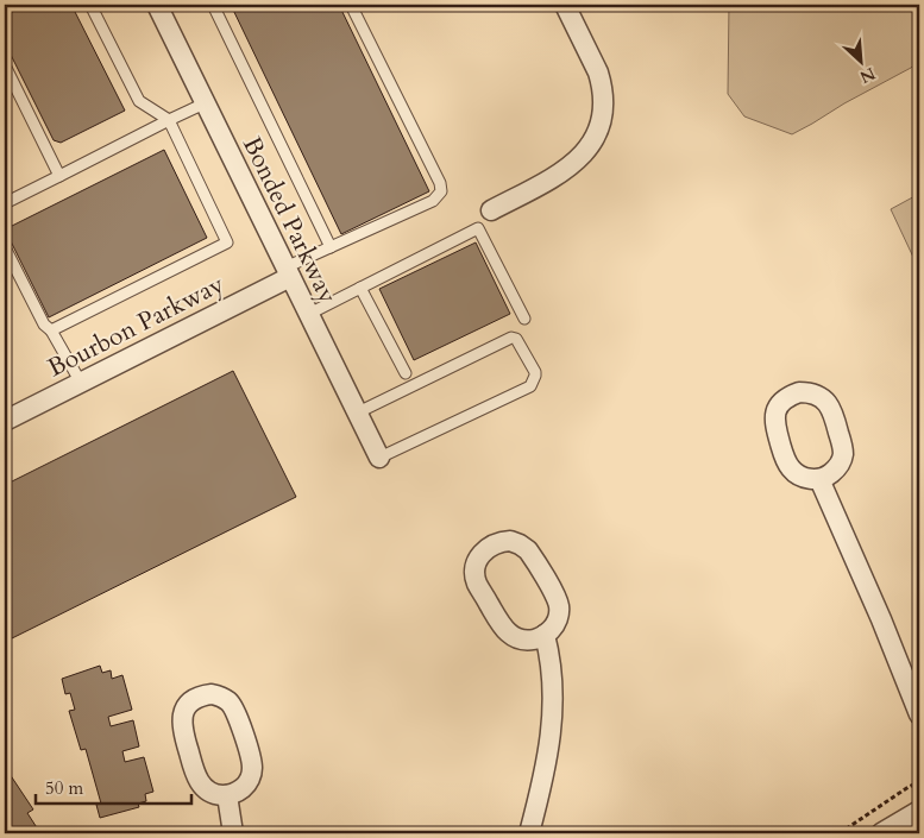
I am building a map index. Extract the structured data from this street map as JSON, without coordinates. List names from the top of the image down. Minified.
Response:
{"streets":{"street":["Bonded Parkway","Bourbon Parkway"]},"crossings":[["Bonded Parkway","Bourbon Parkway"]],"scale_bar":"50 m","north":"bottom right"}
